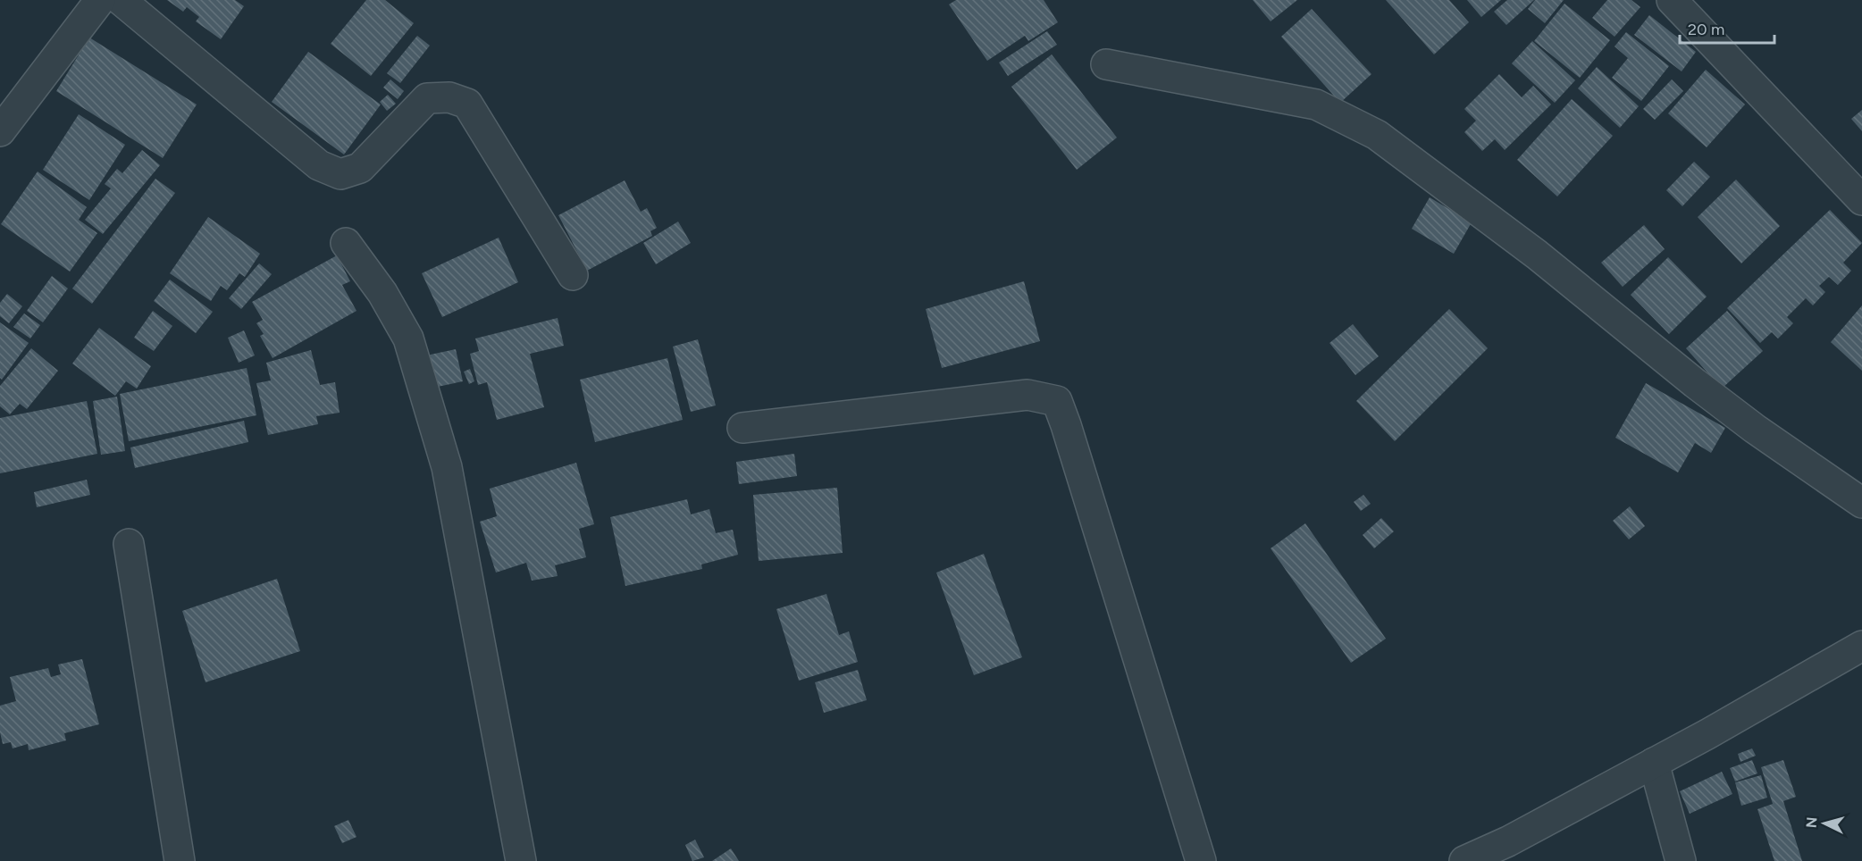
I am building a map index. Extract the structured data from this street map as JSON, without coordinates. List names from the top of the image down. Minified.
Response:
{"scale_bar":"20 m","north":"left"}
